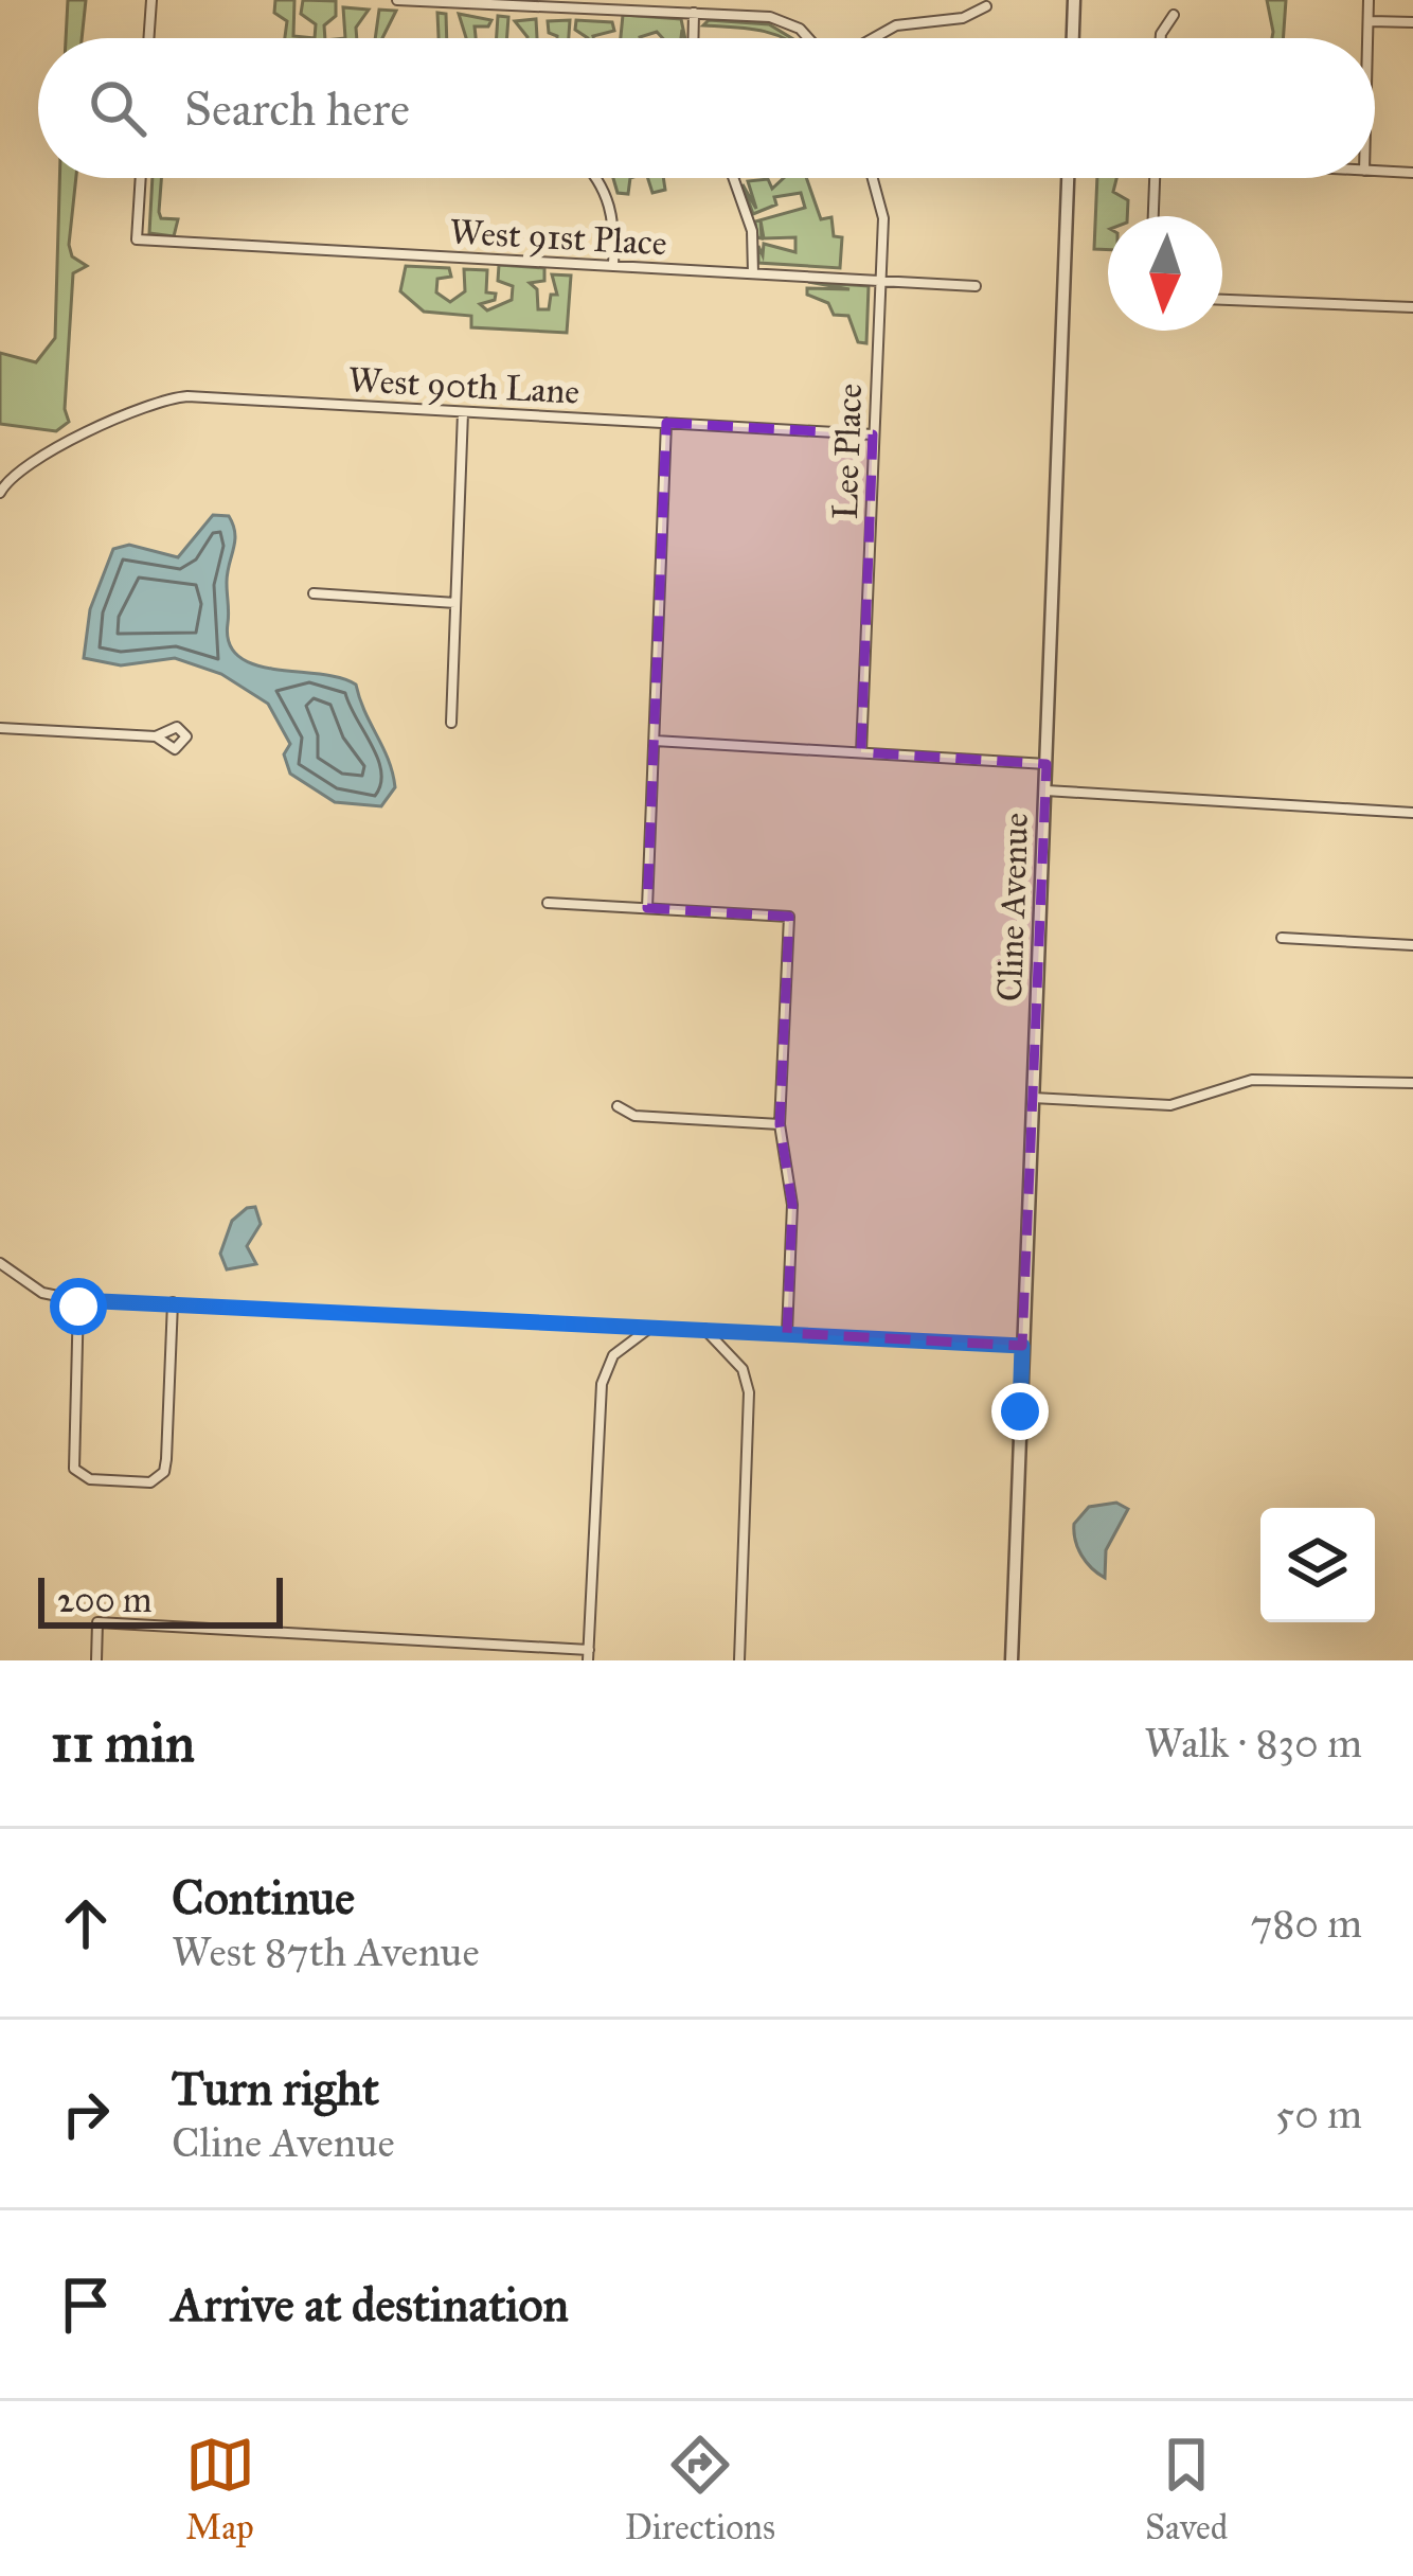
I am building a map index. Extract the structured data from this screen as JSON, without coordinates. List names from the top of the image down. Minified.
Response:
{"streets":{"street":["West 91st Place","West 90th Lane","Lee Place","Cline Avenue"]},"crossings":[["West 91st Place","Lee Place"],["West 90th Lane","Lee Place"]],"scale_bar":"200 m","north":"bottom","page":{"search":"Search here","scale":"200 m","heading":["11 min","Walk · 830 m"],"list":[["Continue","West 87th Avenue","780 m"],["Turn right","Cline Avenue","50 m"],"Arrive at destination"],"nav":["Map","Directions","Saved"]}}
